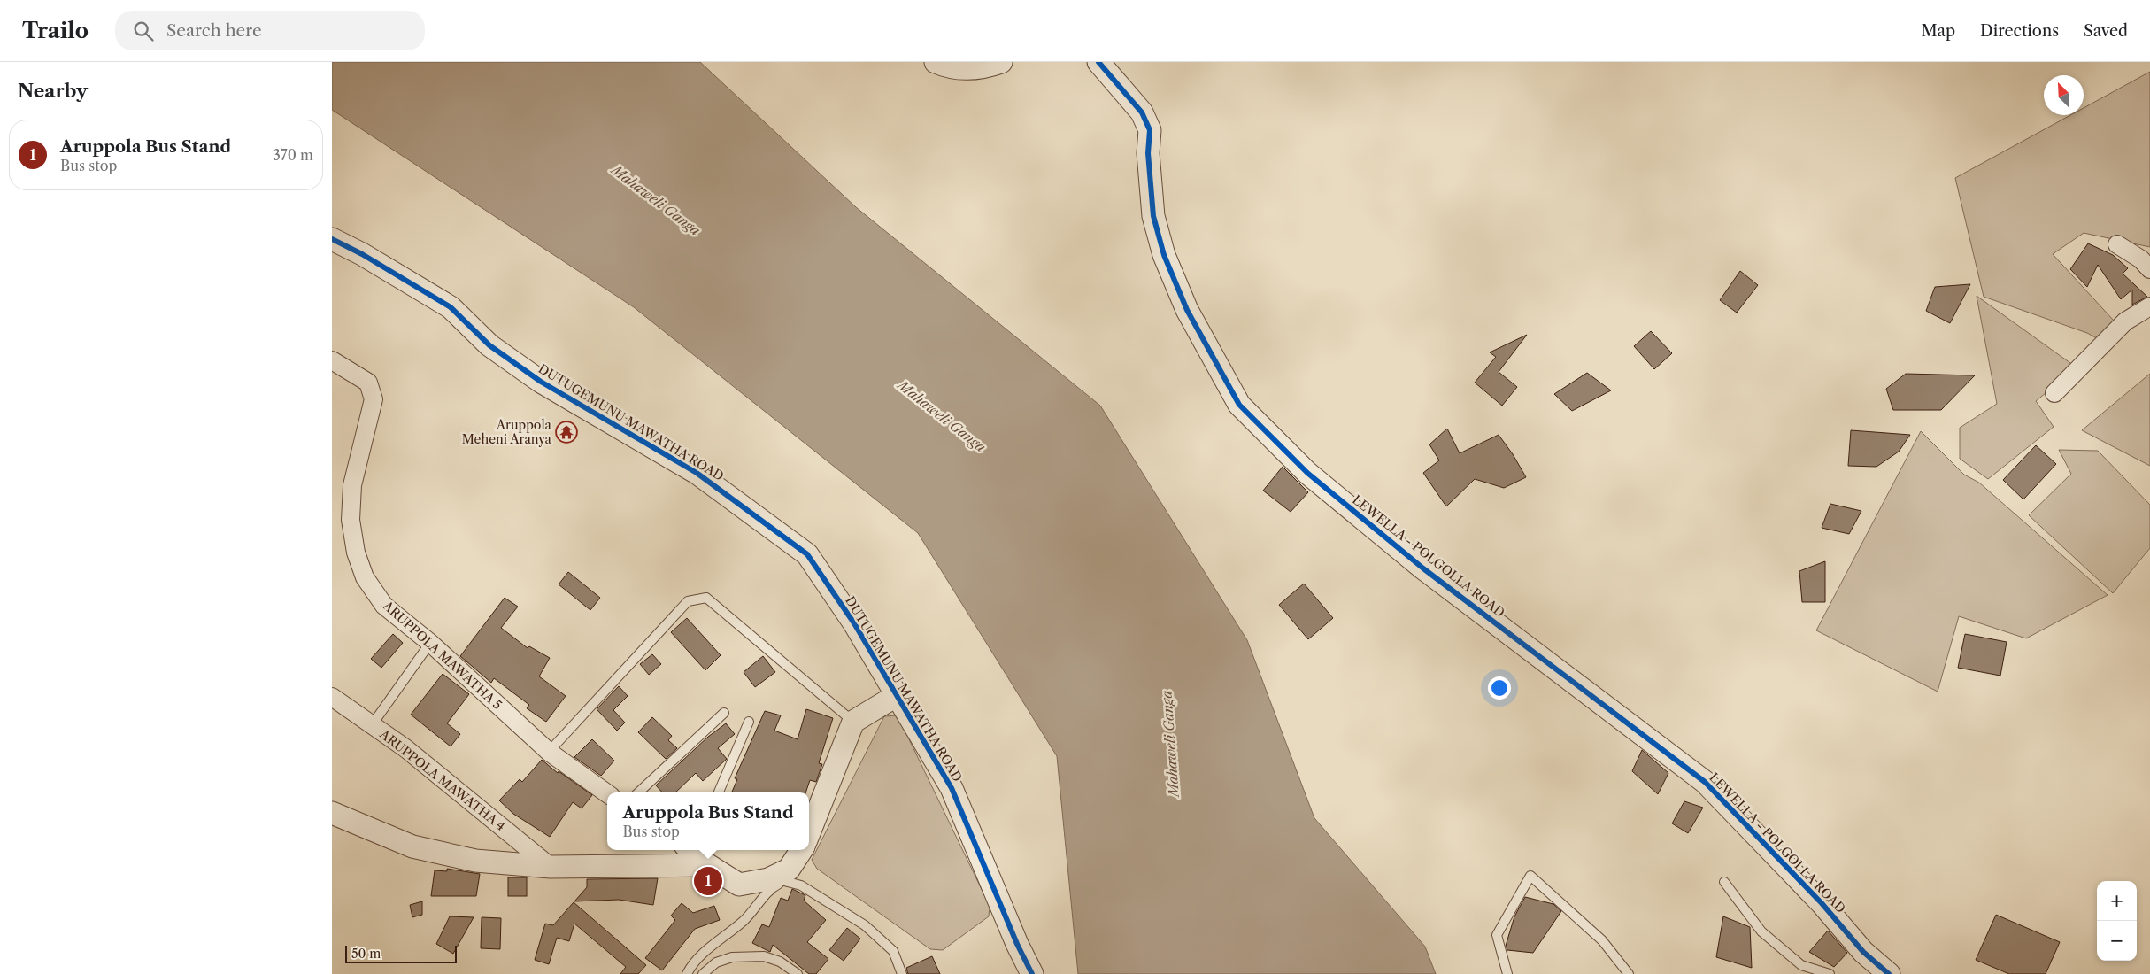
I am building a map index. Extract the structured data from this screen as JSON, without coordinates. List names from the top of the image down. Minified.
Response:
{"streets":{"street":["DUTUGEMUNU MAWATHA ROAD","LEWELLA - POLGOLLA ROAD","ARUPPOLA MAWATHA 5","ARUPPOLA MAWATHA 4"]},"water":["Mahaweli Ganga"],"places":{"temple":["Aruppola Meheni Aranya"]},"scale_bar":"50 m","north":"top left","page":{"header":"Trailo","search":"Search here","nav":["Map","Directions","Saved"],"heading":"Nearby","list":[{"mark":"1","name":"Aruppola Bus Stand","note":"Bus stop","value":"370 m"}],"popup":["Aruppola Bus Stand","Bus stop"],"pins":"1","map_buttons":["+","−"],"scale":"50 m"}}
